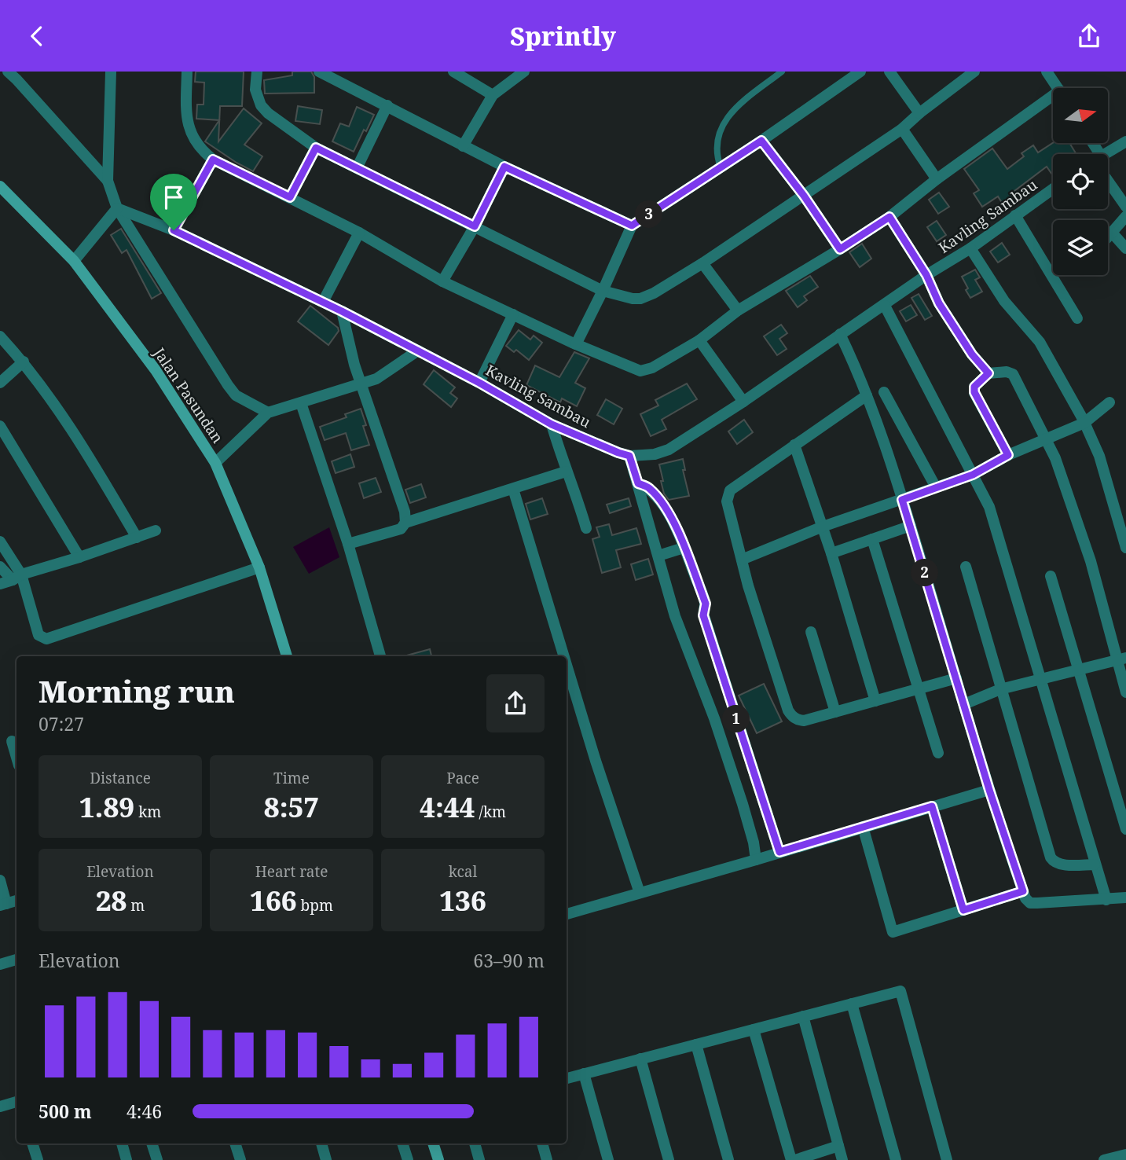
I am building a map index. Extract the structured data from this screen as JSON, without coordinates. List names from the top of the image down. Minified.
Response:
{"streets":{"street":["Kavling Sambau","Jalan Pasundan"]},"north":"right","page":{"header":"Sprintly","pins":["3","2","1"],"heading":["Morning run","07:27"],"stats":[["Distance","1.89 km"],["Time","8:57"],["Pace","4:44 /km"],["Elevation","28 m"],["Heart rate","166 bpm"],["kcal","136"]],"chart":["Elevation","63–90 m"],"list":[{"name":"500 m","note":"4:46"}]}}
